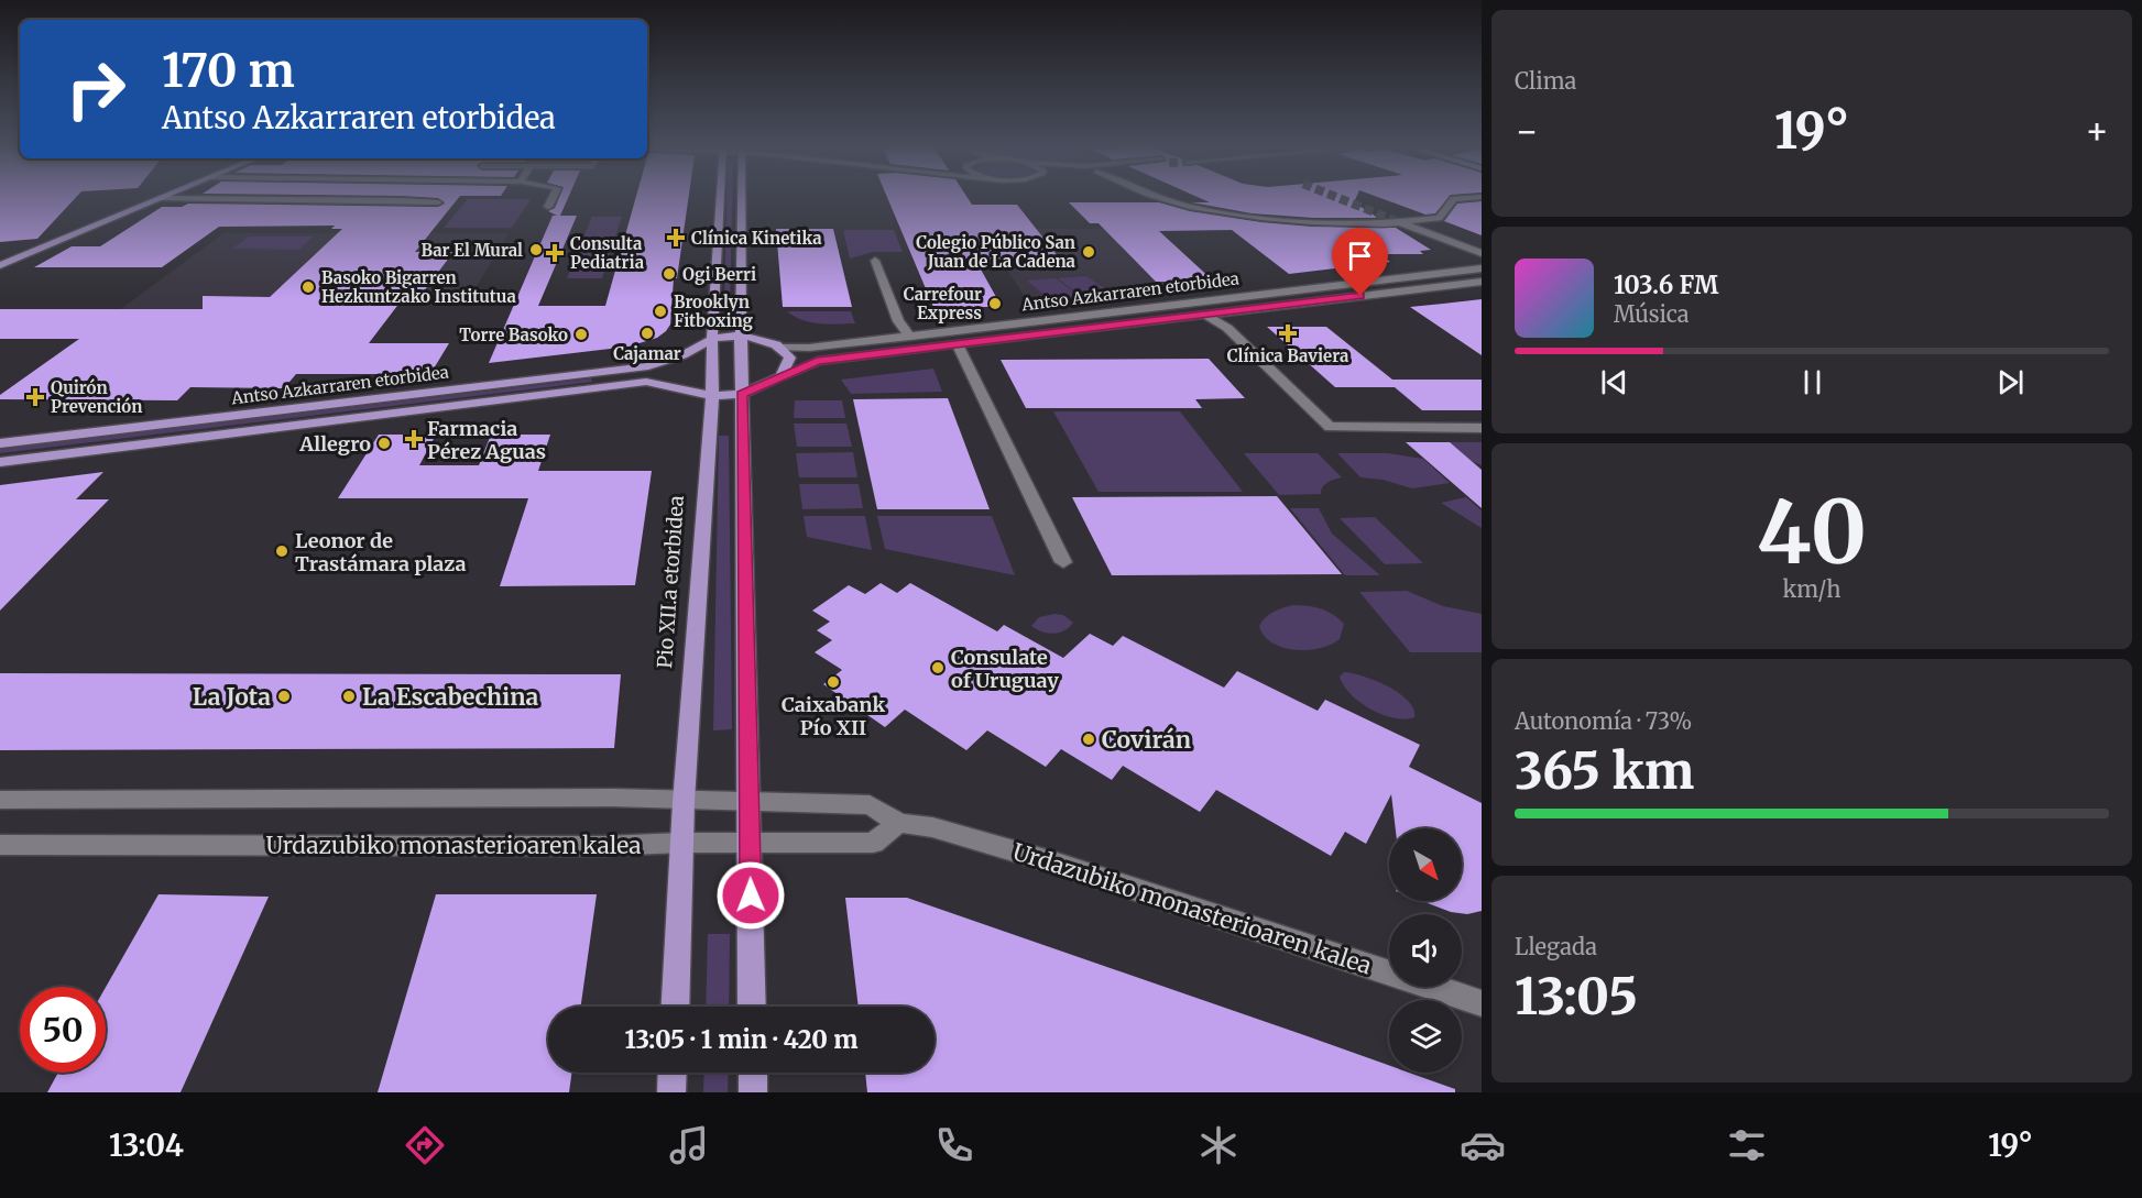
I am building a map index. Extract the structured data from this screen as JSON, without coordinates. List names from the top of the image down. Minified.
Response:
{"streets":{"main road":["Antso Azkarraren etorbidea","Pio XII.a etorbidea"],"street":["Urdazubiko monasterioaren kalea"]},"crossings":[["Antso Azkarraren etorbidea","Pio XII.a etorbidea"],["Pio XII.a etorbidea","Urdazubiko monasterioaren kalea"]],"places":{"health":["Clínica Kinetika","Consulta Pediatria","Clínica Baviera","Quirón Prevención","Farmacia Pérez Aguas"],"other":["Bar El Mural","Colegio Público San Juan de La Cadena","Ogi Berri","Basoko Bigarren Hezkuntzako Institutua","Carrefour Express","Brooklyn Fitboxing","Cajamar","Torre Basoko","Allegro","Leonor de Trastámara plaza","Consulate of Uruguay","Caixabank Pío XII","La Jota","La Escabechina","Covirán"]},"north":"bottom right","page":{"tile":["Clima",["40","km/h"],["Autonomía · 73%","365 km"],["Llegada","13:05"]],"turn":["170 m","Antso Azkarraren etorbidea"],"heat":["−","19°","+"],"song":["103.6 FM","Música"],"limit":"50","trip":"13:05 · 1 min · 420 m","tabs":["13:04","19°"]}}
